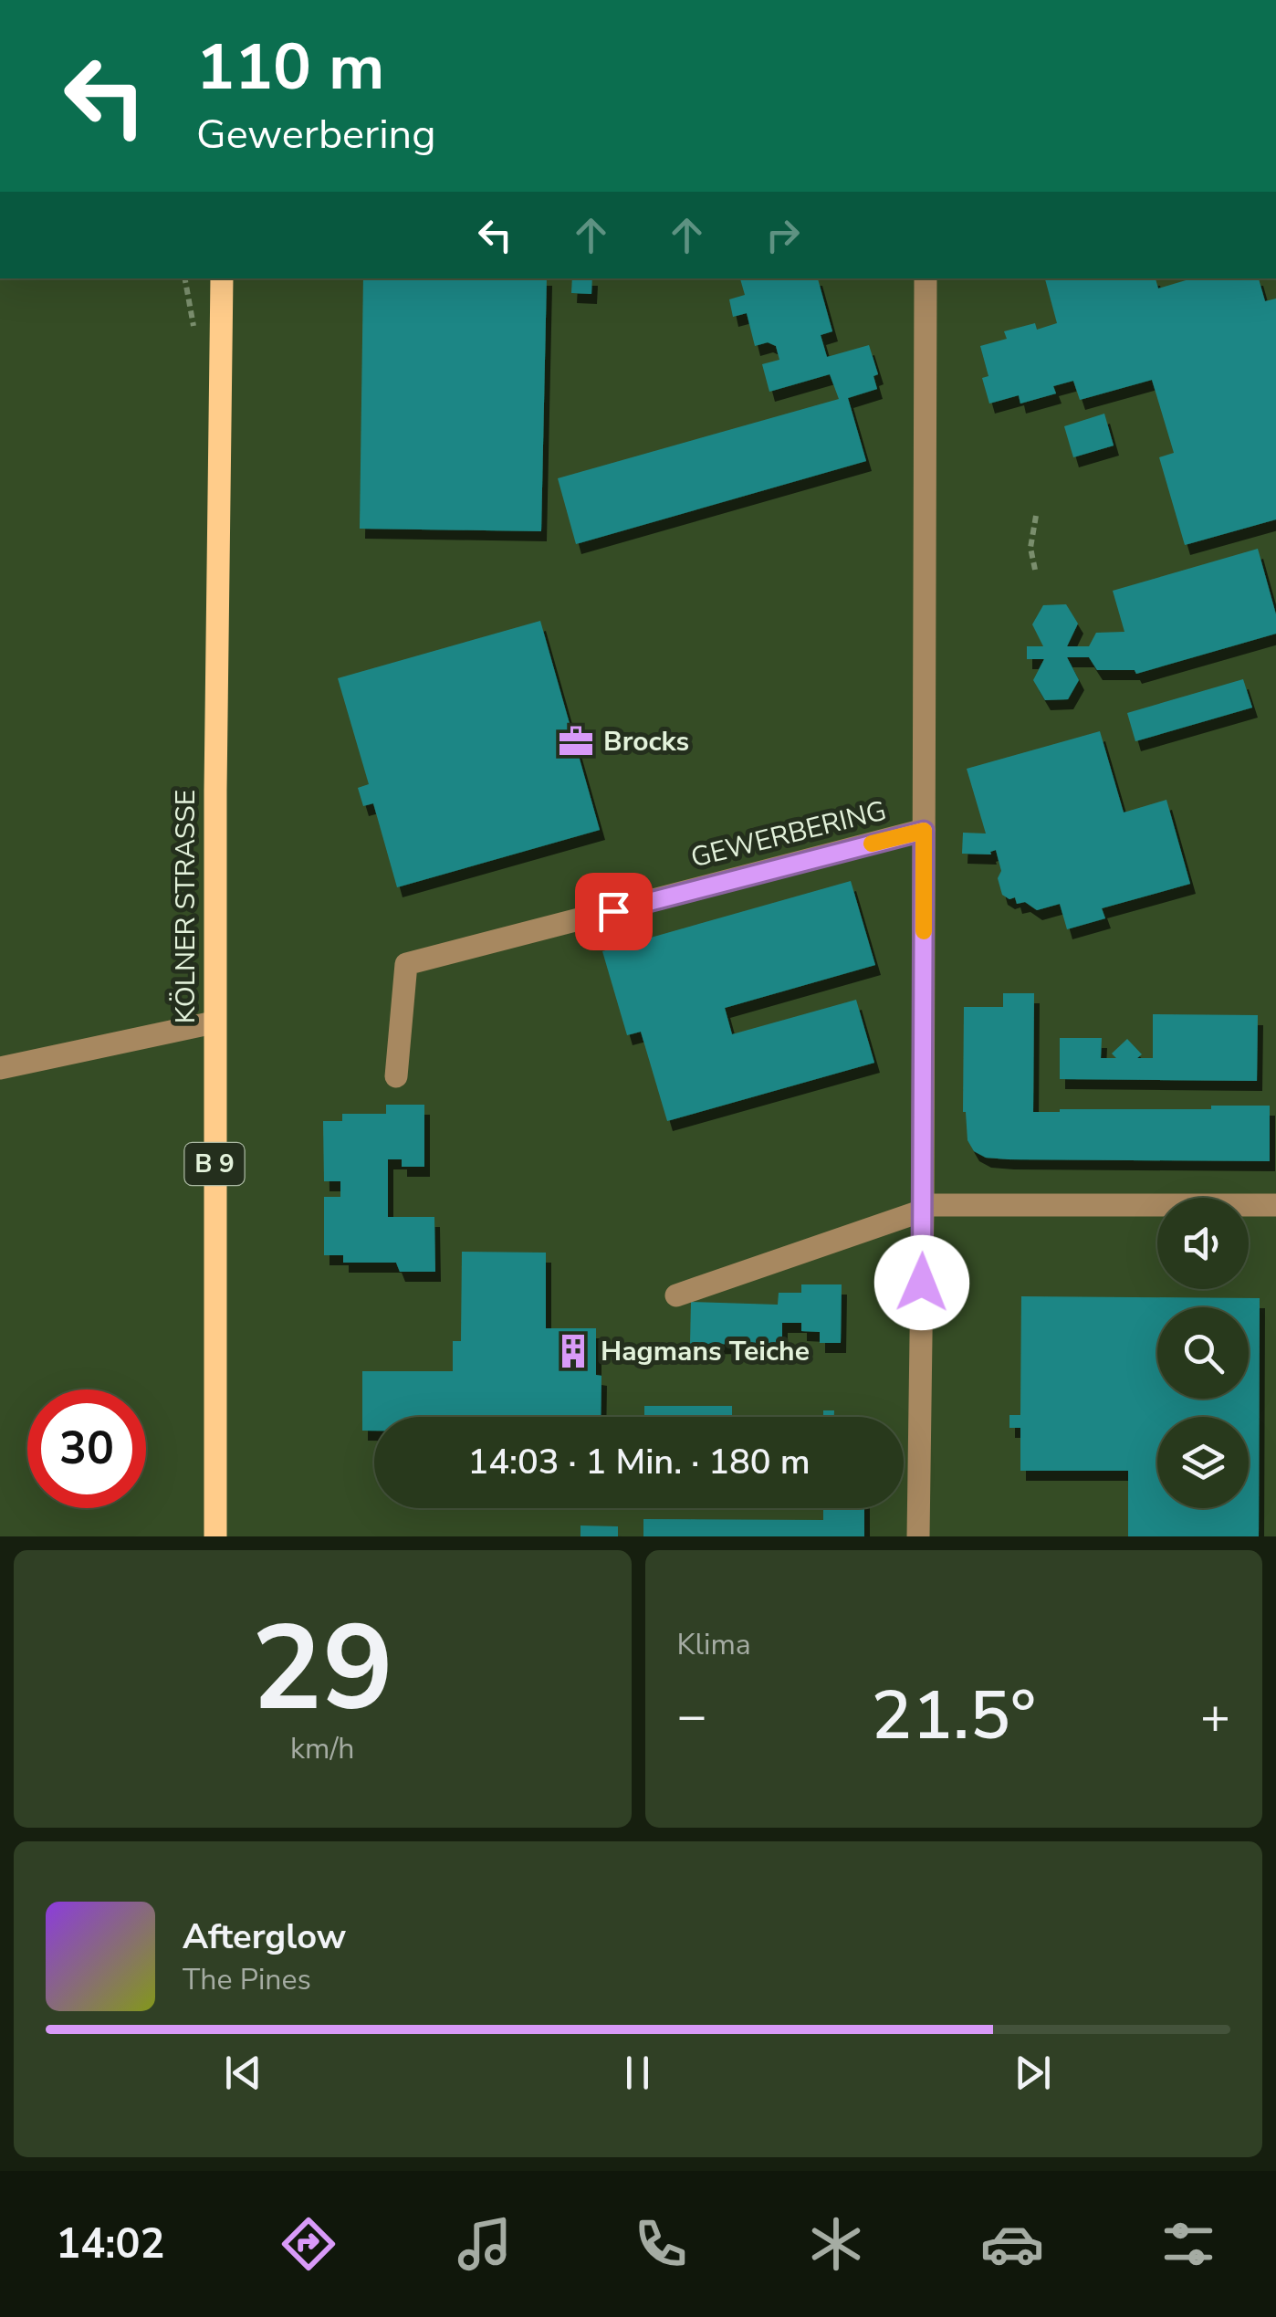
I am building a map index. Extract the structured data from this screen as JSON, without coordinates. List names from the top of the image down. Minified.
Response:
{"streets":{"main road":["KÖLNER STRASSE","B 9"],"street":["GEWERBERING"]},"places":{"office":["Brocks"],"building":["Hagmans Teiche"]},"page":{"turn":["110 m","Gewerbering"],"limit":"30","trip":"14:03 · 1 Min. · 180 m","tile":[["29","km/h"],"Klima"],"heat":["−","21.5°","+"],"song":["Afterglow","The Pines"],"tabs":"14:02"}}
